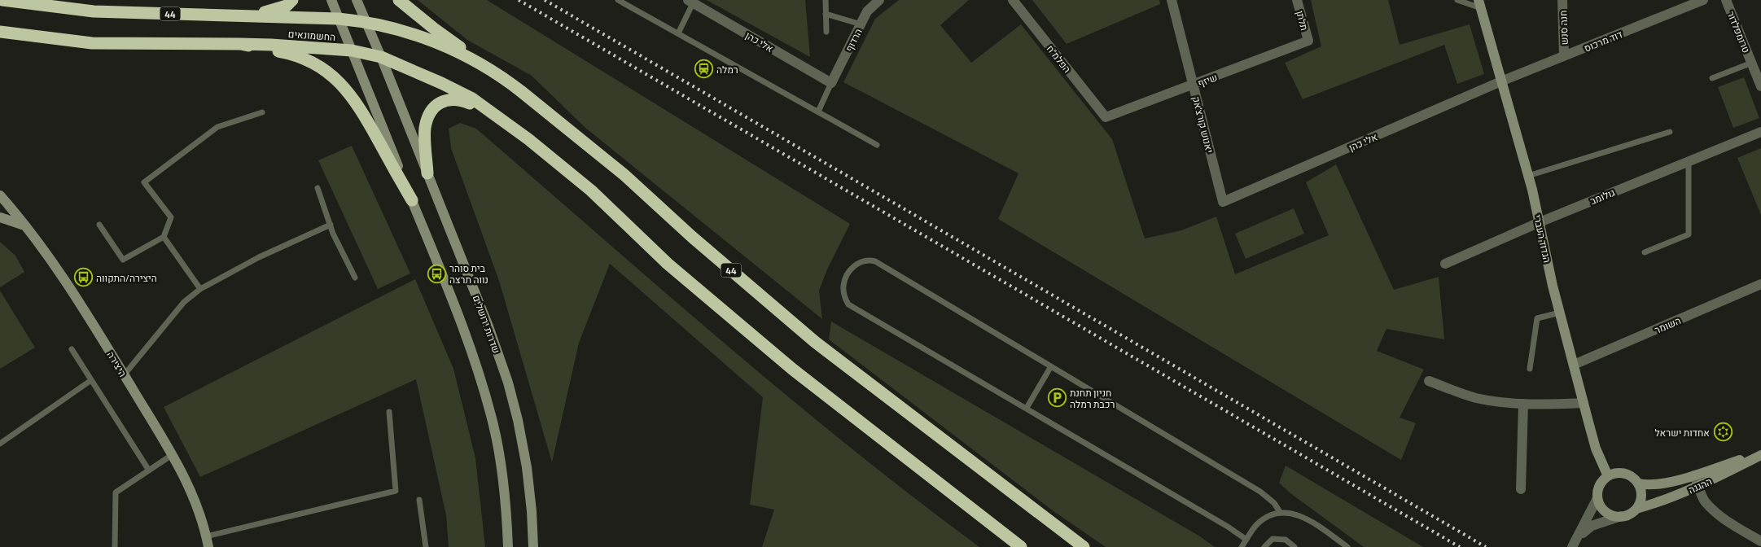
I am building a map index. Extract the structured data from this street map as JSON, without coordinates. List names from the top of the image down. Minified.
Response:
{"streets":{"highway":["44","החשמונאים"],"street":["תלתן","חנה סנש","טרומפלדור","הרדוף","דוד מרכוס","אלי כהן","הפלמ\"ח","שיזף","יאנוש קורצ'אק","גולומב","הגדוד העברי","שדרות ירושלים","השומר","היצירה","ההגנה"]},"crossings":[["44","החשמונאים"],["44","שדרות ירושלים"],["תלתן","שיזף"],["חנה סנש","דוד מרכוס"],["החשמונאים","שדרות ירושלים"],["הרדוף","אלי כהן"],["דוד מרכוס","אלי כהן"],["דוד מרכוס","הגדוד העברי"],["אלי כהן","יאנוש קורצ'אק"],["אלי כהן","הגדוד העברי"],["הפלמ\"ח","שיזף"],["שיזף","יאנוש קורצ'אק"],["גולומב","הגדוד העברי"],["הגדוד העברי","השומר"],["הגדוד העברי","ההגנה"]],"places":{"station":["רמלה"],"bus stop":["בית סוהר נווה תרצה","היצירה/התקווה"],"parking":["חניון תחנת רכבת רמלה"],"synagogue":["אחדות ישראל"]}}
